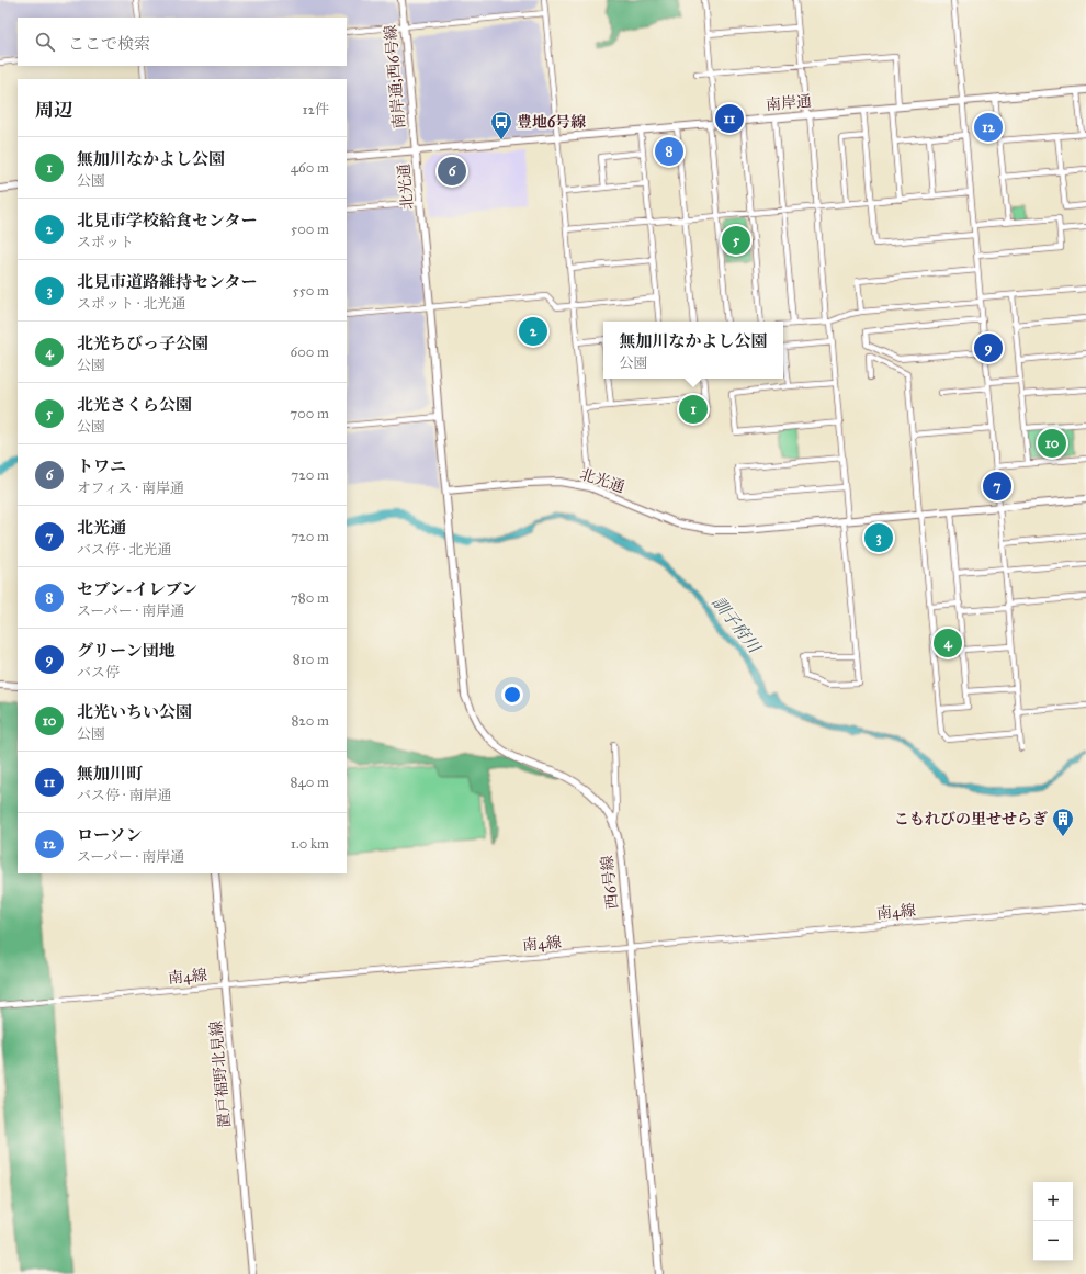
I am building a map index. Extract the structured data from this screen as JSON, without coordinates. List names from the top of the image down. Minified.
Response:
{"streets":{"street":["南岸通;西6号線","南岸通","北光通","西6号線","南4線","置戸福野北見線"]},"crossings":[["南岸通;西6号線","南岸通"],["南岸通;西6号線","北光通"],["南岸通","北光通"],["北光通","西6号線"],["西6号線","南4線"],["南4線","置戸福野北見線"]],"water":["訓子府川"],"places":{"bus stop":["豊地6号線"],"building":["こもれびの里せせらぎ"]},"page":{"search":"ここで検索","heading":["周辺","12件"],"pins":["11","12","8","6","5","2","9","1","10","7","3","4"],"list":[{"mark":"1","name":"無加川なかよし公園","note":"公園","value":"460 m"},{"mark":"2","name":"北見市学校給食センター","note":"スポット","value":"500 m"},{"mark":"3","name":"北見市道路維持センター","note":"スポット · 北光通","value":"550 m"},{"mark":"4","name":"北光ちびっ子公園","note":"公園","value":"600 m"},{"mark":"5","name":"北光さくら公園","note":"公園","value":"700 m"},{"mark":"6","name":"トワニ","note":"オフィス · 南岸通","value":"720 m"},{"mark":"7","name":"北光通","note":"バス停 · 北光通","value":"720 m"},{"mark":"8","name":"セブン-イレブン","note":"スーパー · 南岸通","value":"780 m"},{"mark":"9","name":"グリーン団地","note":"バス停","value":"810 m"},{"mark":"10","name":"北光いちい公園","note":"公園","value":"820 m"},{"mark":"11","name":"無加川町","note":"バス停 · 南岸通","value":"840 m"},{"mark":"12","name":"ローソン","note":"スーパー · 南岸通","value":"1.0 km"}],"popup":["無加川なかよし公園","公園"],"map_buttons":["+","−"]}}
